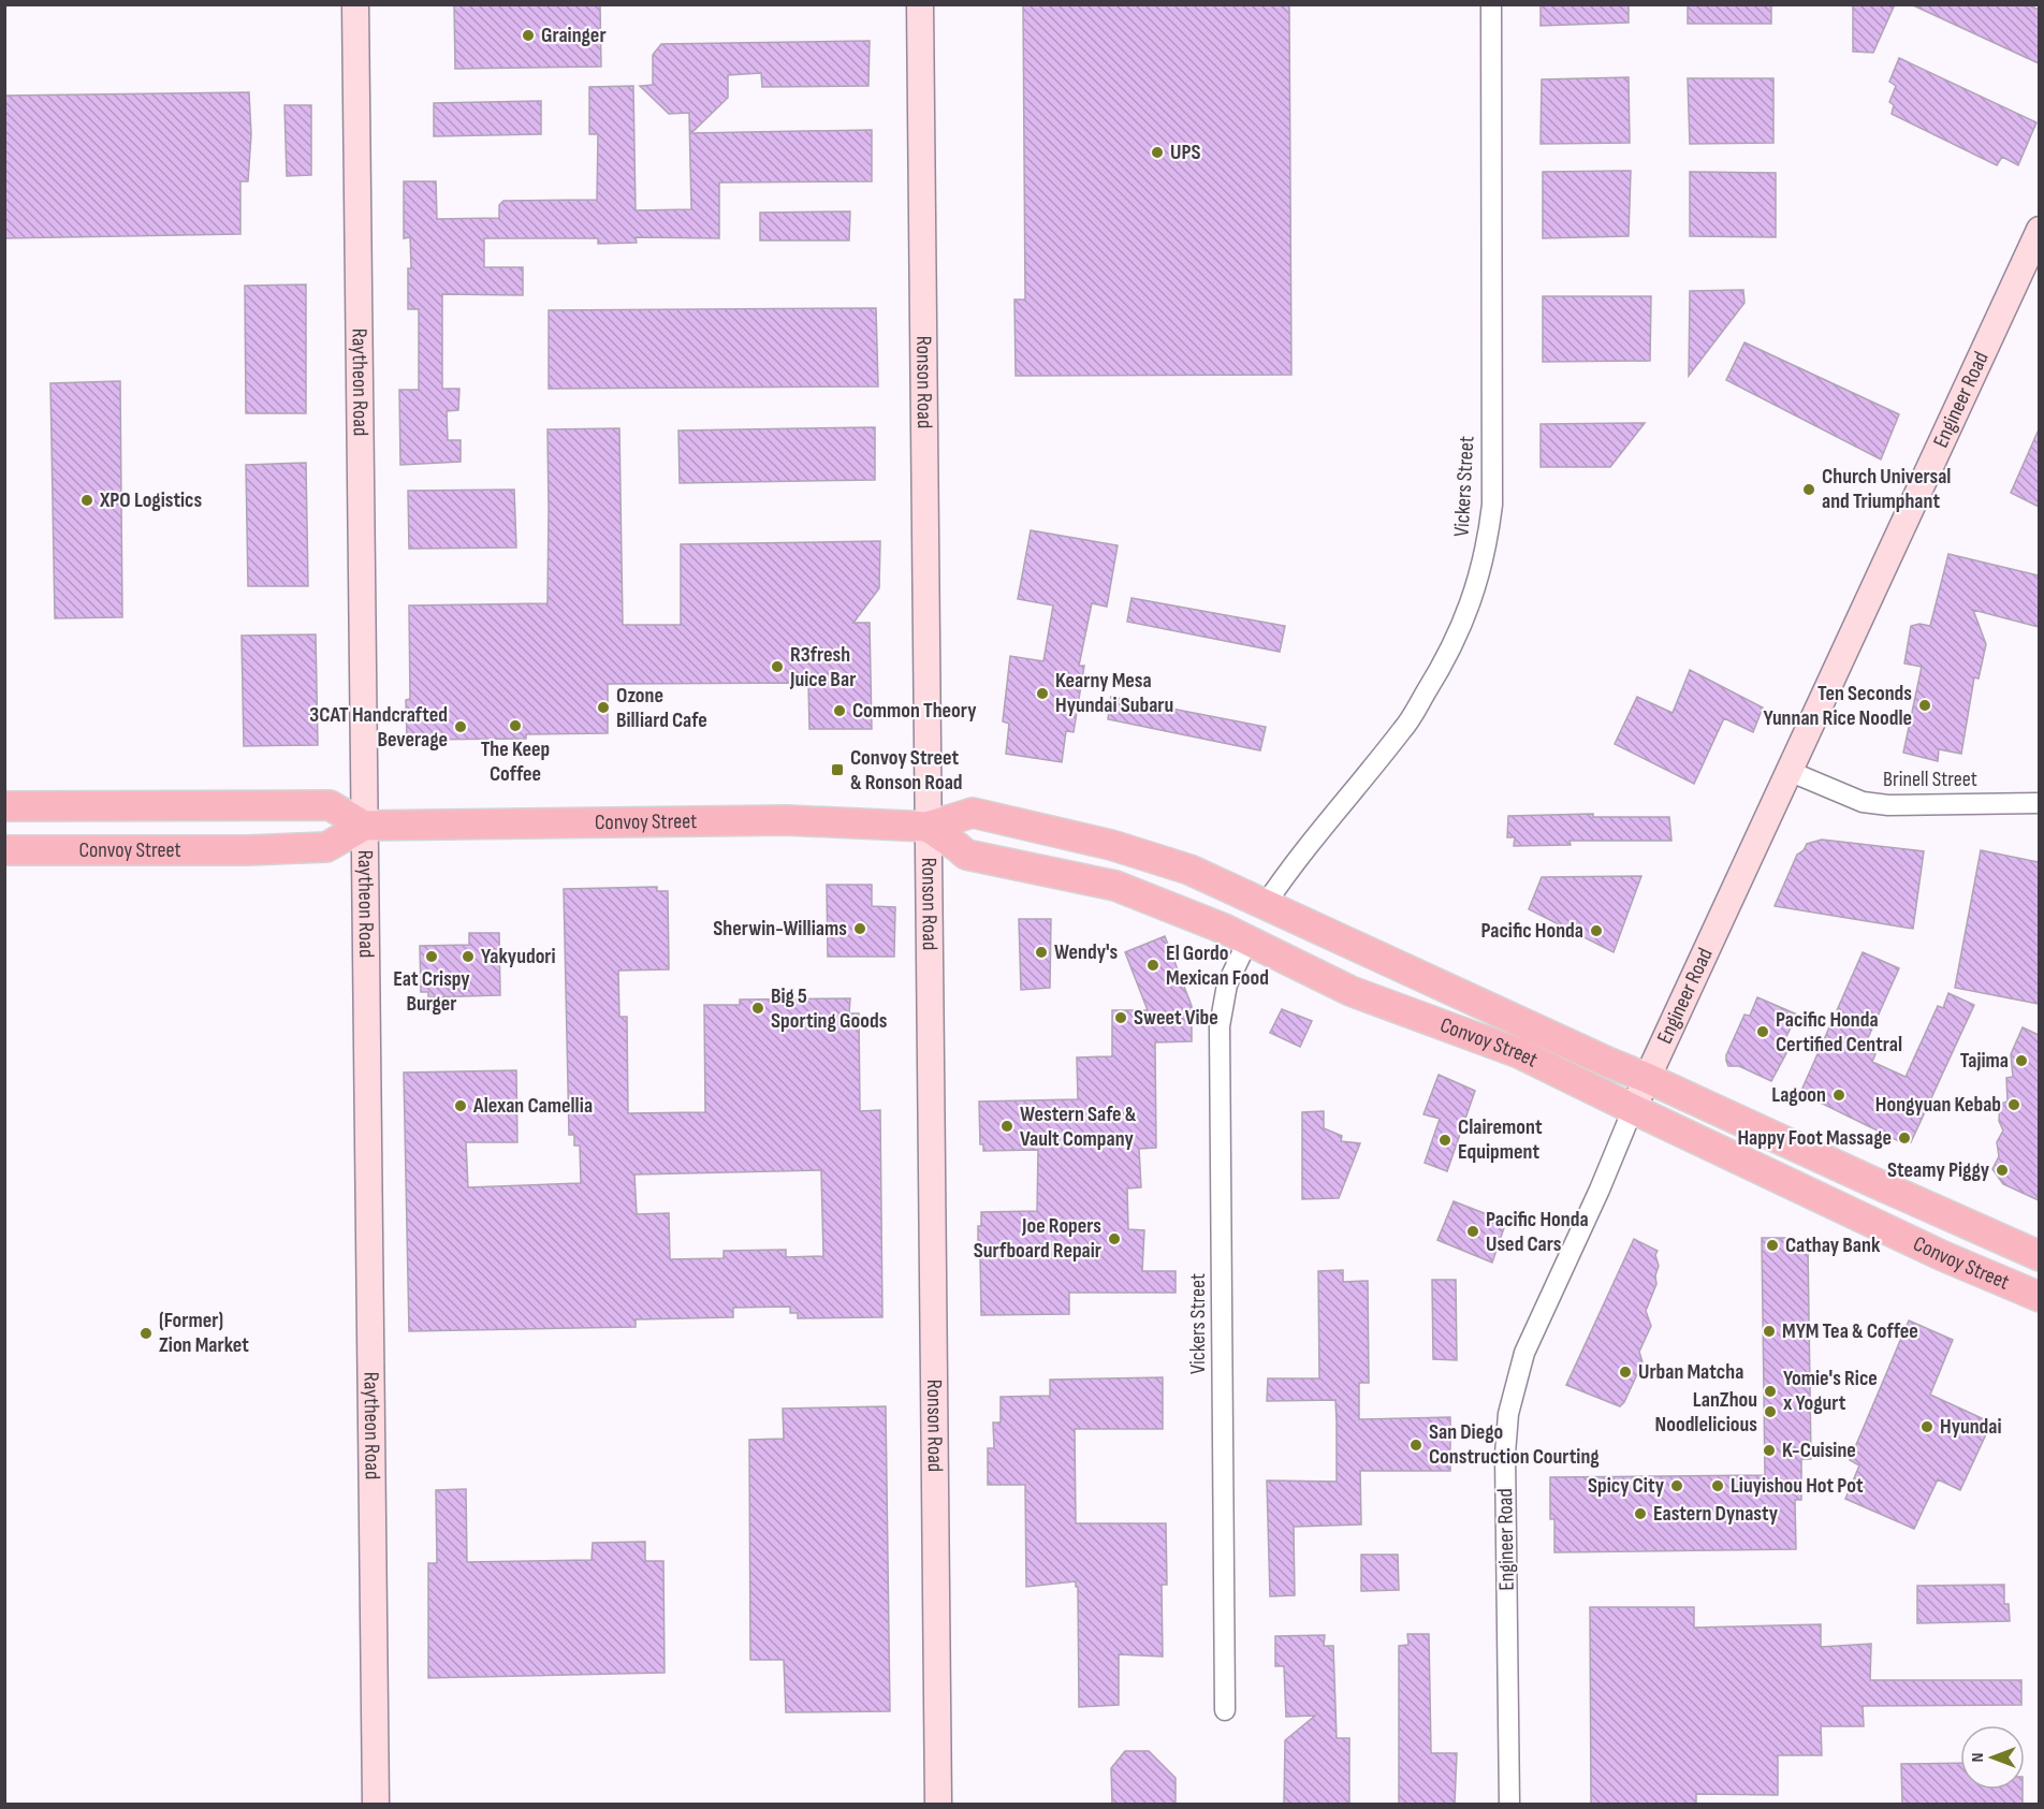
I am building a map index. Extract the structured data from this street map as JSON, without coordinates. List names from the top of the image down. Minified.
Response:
{"streets":{"main road":["Convoy Street"],"street":["Raytheon Road","Ronson Road","Engineer Road","Vickers Street","Brinell Street"]},"crossings":[["Raytheon Road","Convoy Street"],["Ronson Road","Convoy Street"],["Engineer Road","Brinell Street"],["Engineer Road","Convoy Street"],["Vickers Street","Convoy Street"]],"places":{"other":["Grainger","UPS","Church Universal and Triumphant","XPO Logistics","R3fresh Juice Bar","Kearny Mesa Hyundai Subaru","Ten Seconds Yunnan Rice Noodle","Ozone Billiard Cafe","Common Theory","The Keep Coffee","3CAT Handcrafted Beverage","Sherwin-Williams","Pacific Honda","Wendy's","Eat Crispy Burger","Yakyudori","El Gordo Mexican Food","Big 5 Sporting Goods","Sweet Vibe","Pacific Honda Certified Central","Tajima","Lagoon","Hongyuan Kebab","Alexan Camellia","Western Safe & Vault Company","Happy Foot Massage","Clairemont Equipment","Steamy Piggy","Pacific Honda Used Cars","Joe Ropers Surfboard Repair","Cathay Bank","MYM Tea & Coffee","(Former) Zion Market","Urban Matcha","Yomie's Rice x Yogurt","LanZhou Noodlelicious","Hyundai","San Diego Construction Courting","K-Cuisine","Spicy City","Liuyishou Hot Pot","Eastern Dynasty"],"transit":["Convoy Street & Ronson Road"]},"north":"left"}
